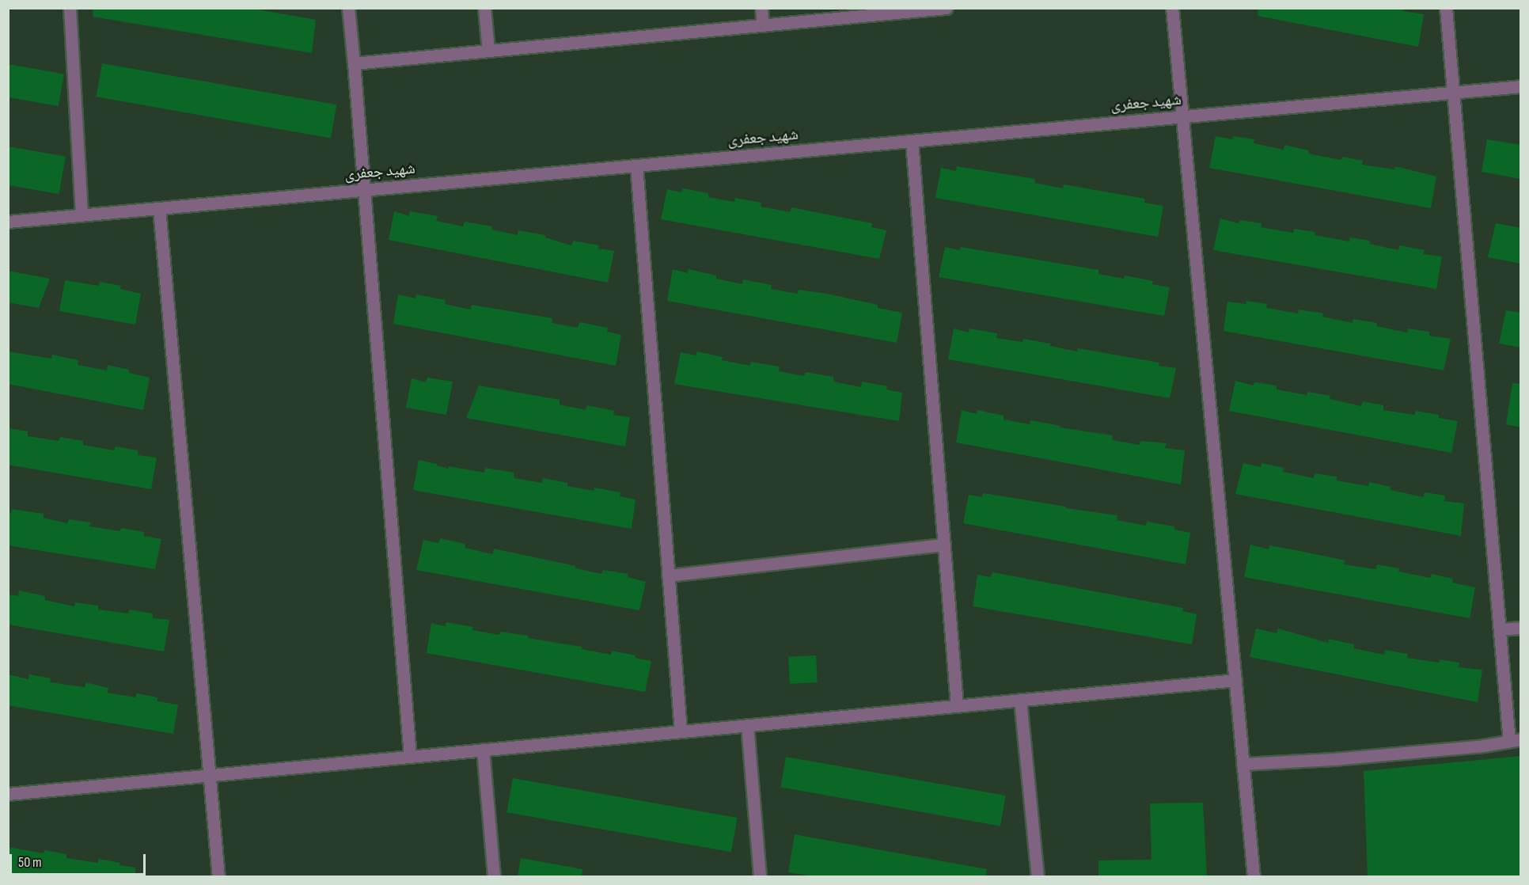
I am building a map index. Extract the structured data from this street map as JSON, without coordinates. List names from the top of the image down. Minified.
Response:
{"streets":{"street":["شهید جعفری"]},"scale_bar":"50 m"}
